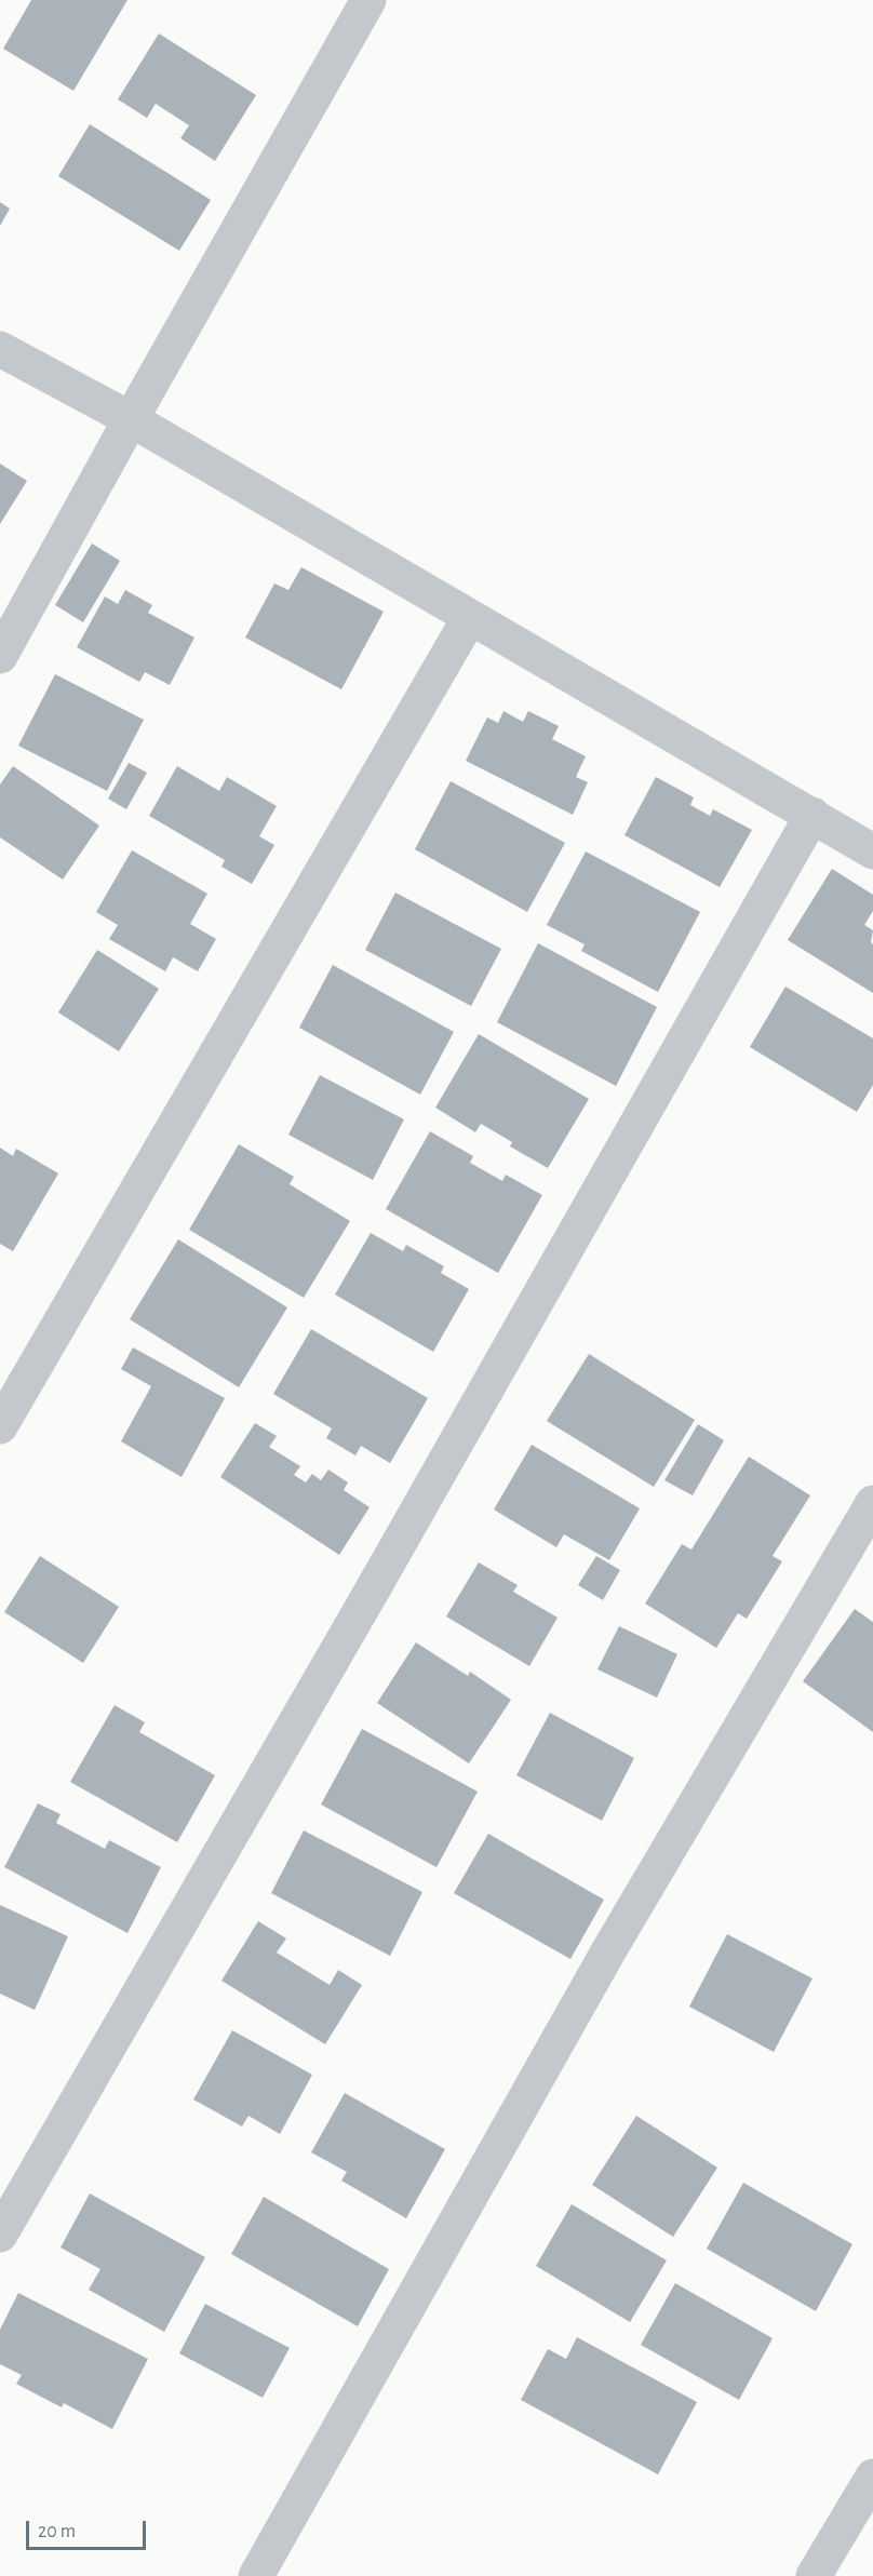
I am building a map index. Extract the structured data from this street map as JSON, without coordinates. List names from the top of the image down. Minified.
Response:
{"scale_bar":"20 m"}
